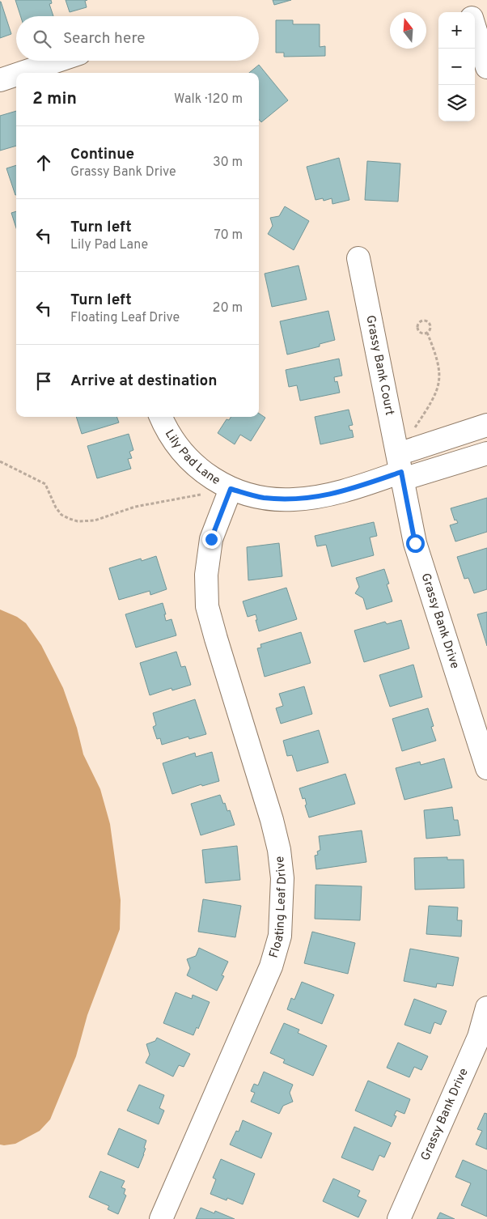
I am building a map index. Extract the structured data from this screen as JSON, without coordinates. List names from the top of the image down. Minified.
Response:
{"streets":{"street":["Grassy Bank Court","Lily Pad Lane","Grassy Bank Drive","Floating Leaf Drive"]},"crossings":[["Grassy Bank Court","Lily Pad Lane"],["Grassy Bank Court","Grassy Bank Drive"],["Lily Pad Lane","Grassy Bank Drive"],["Lily Pad Lane","Floating Leaf Drive"]],"north":"top","page":{"map_buttons":["+","−"],"search":"Search here","heading":["2 min","Walk · 120 m"],"list":[["Continue","Grassy Bank Drive","30 m"],["Turn left","Lily Pad Lane","70 m"],["Turn left","Floating Leaf Drive","20 m"],"Arrive at destination"]}}
